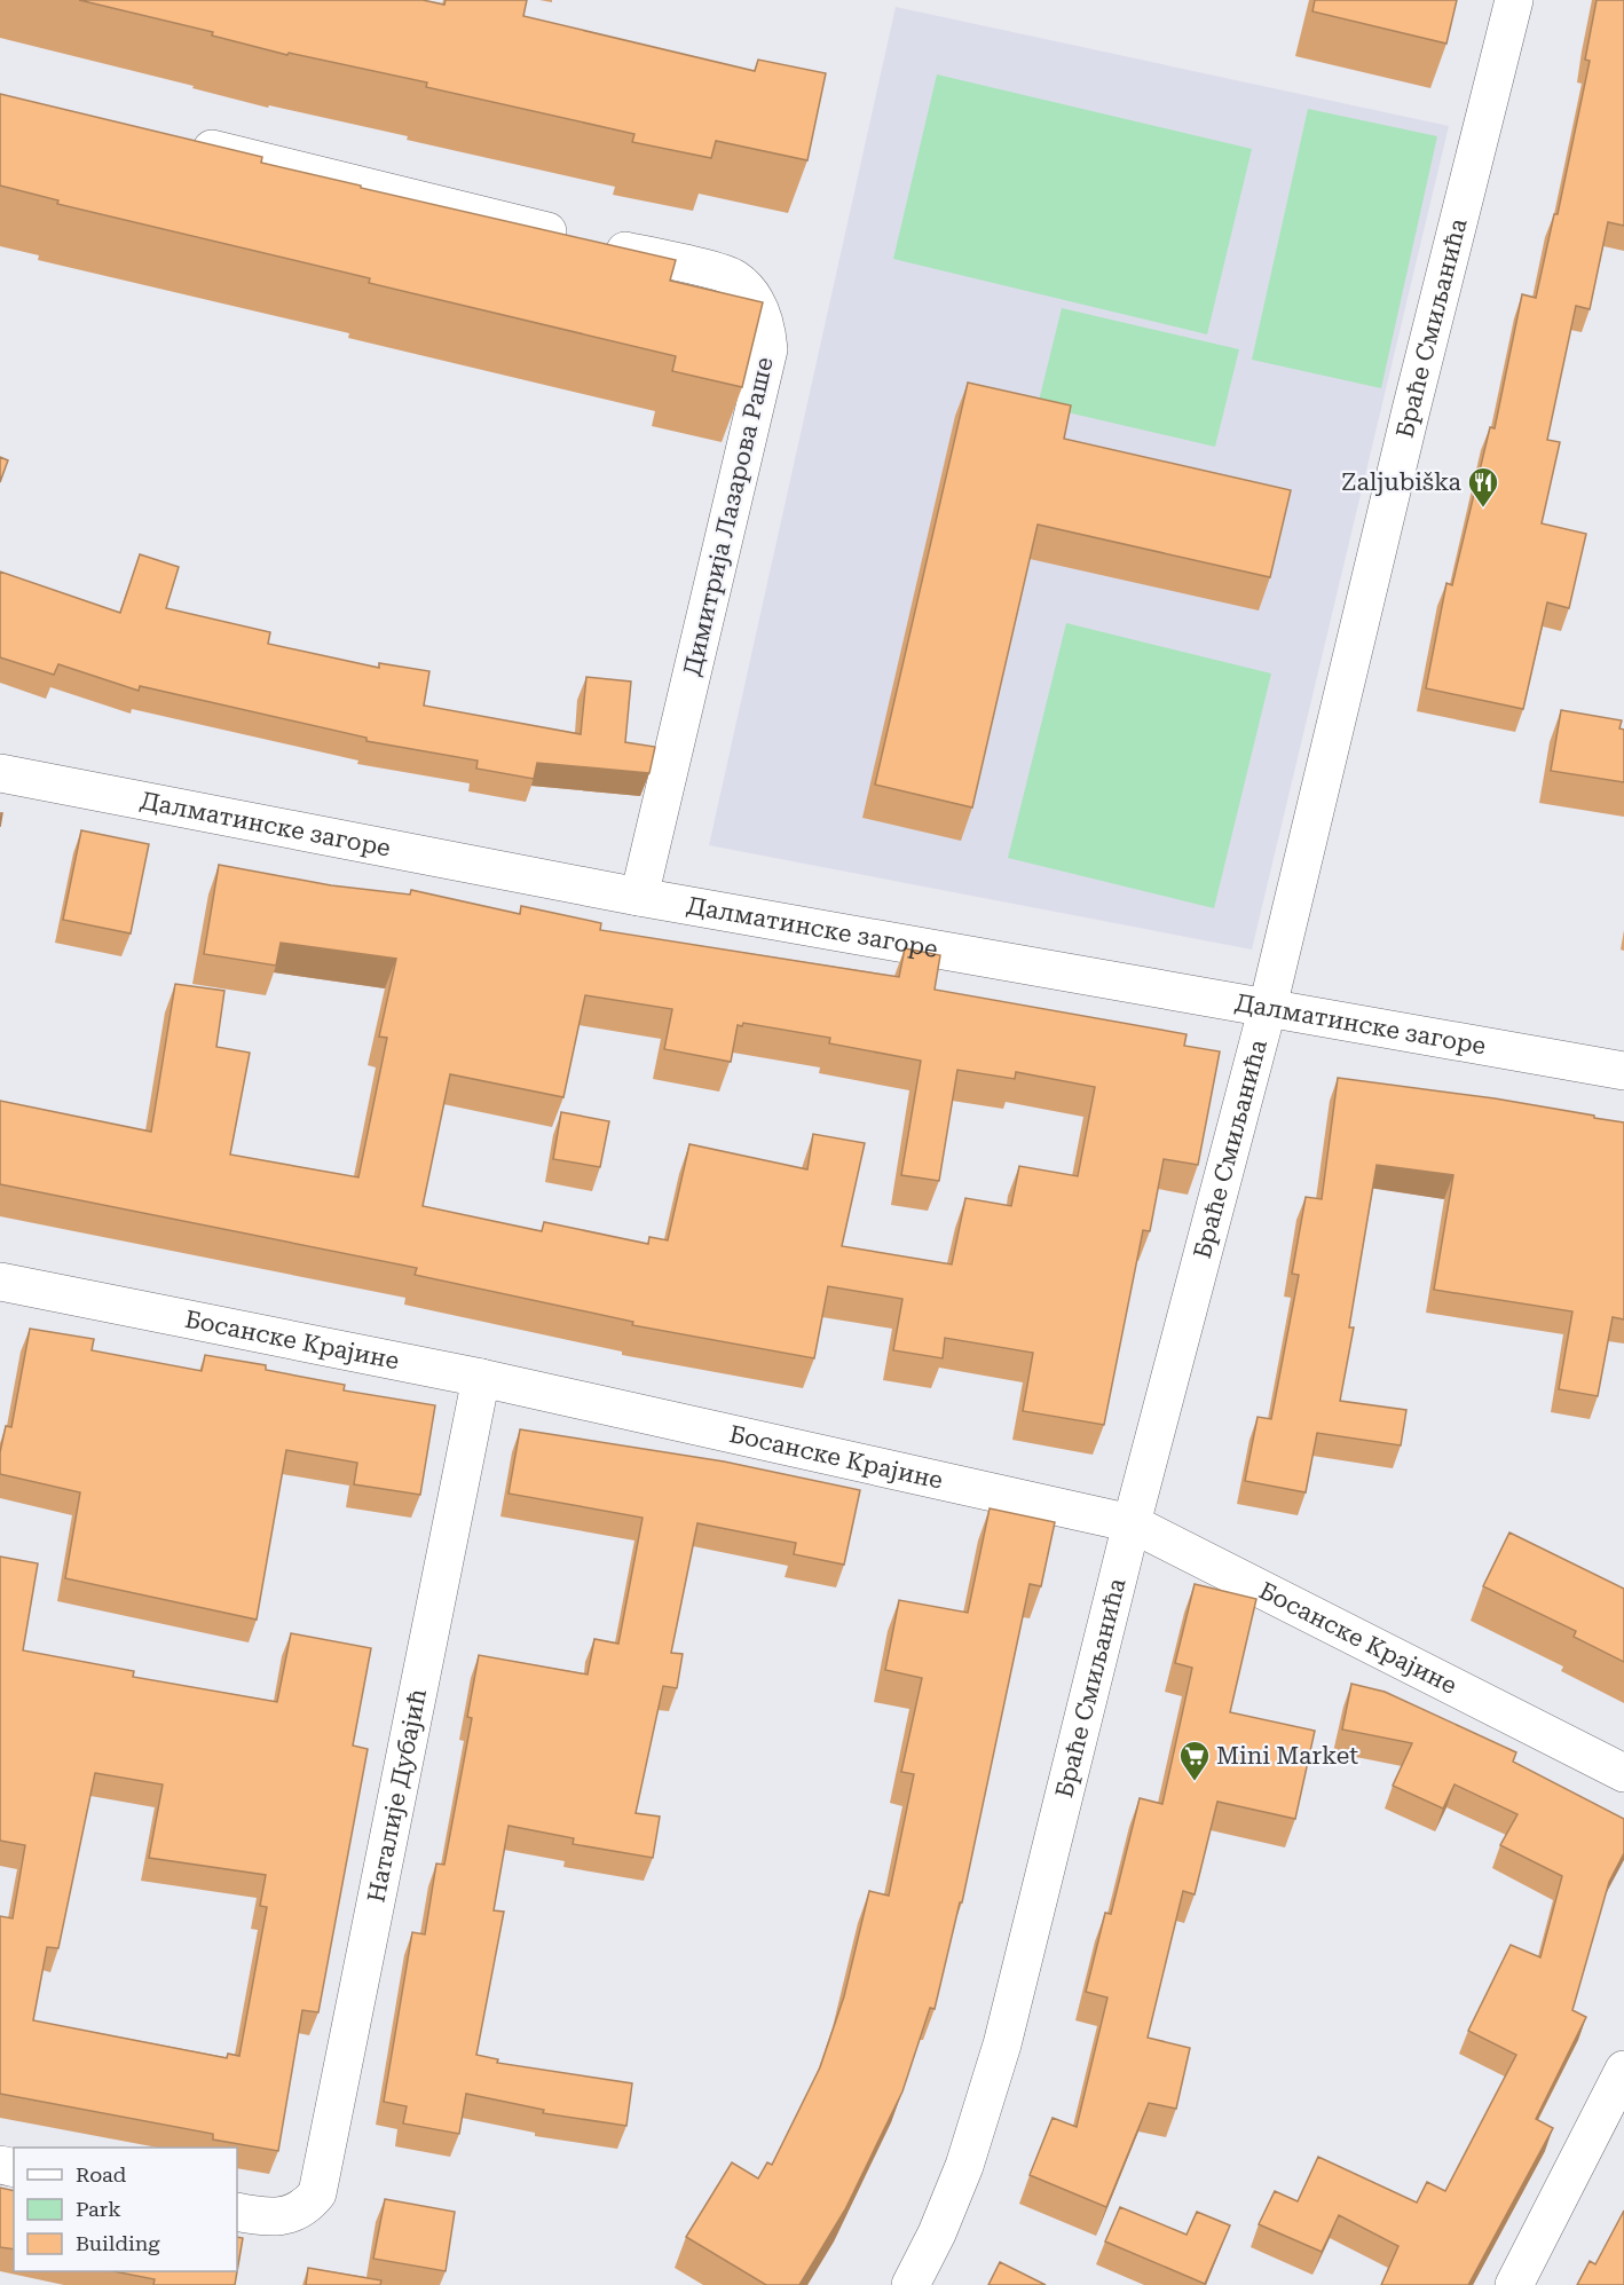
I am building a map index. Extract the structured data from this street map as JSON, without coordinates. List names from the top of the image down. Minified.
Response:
{"streets":{"street":["Браће Смиљанића","Димитрија Лазарова Раше","Далматинске загоре","Босанске Крајине","Наталије Дубајић"]},"crossings":[["Браће Смиљанића","Далматинске загоре"],["Браће Смиљанића","Босанске Крајине"],["Димитрија Лазарова Раше","Далматинске загоре"],["Босанске Крајине","Наталије Дубајић"]],"places":{"restaurant":["Zaljubiška"],"supermarket":["Mini Market"]},"legend":["Road","Park","Building"]}
